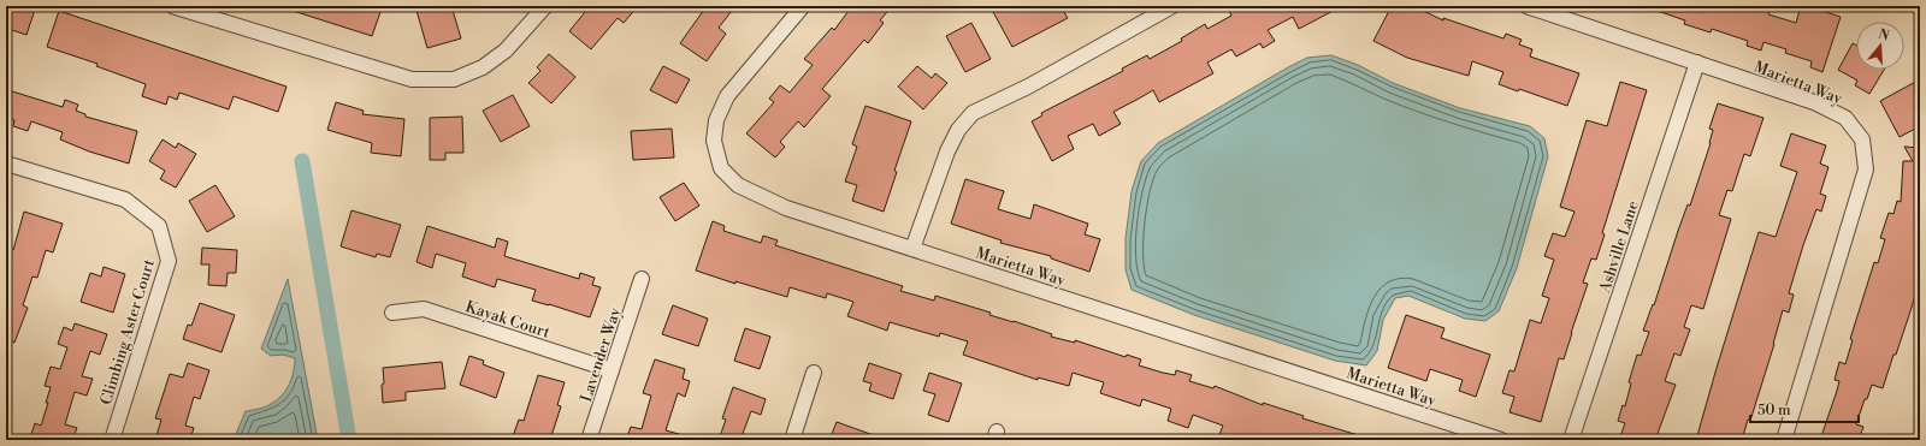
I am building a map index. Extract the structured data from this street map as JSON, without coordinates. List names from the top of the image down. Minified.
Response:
{"streets":{"street":["Marietta Way","Ashville Lane","Kayak Court","Climbing Aster Court","Lavender Way"]},"crossings":[["Marietta Way","Ashville Lane"],["Kayak Court","Lavender Way"]],"scale_bar":"50 m","north":"top"}
